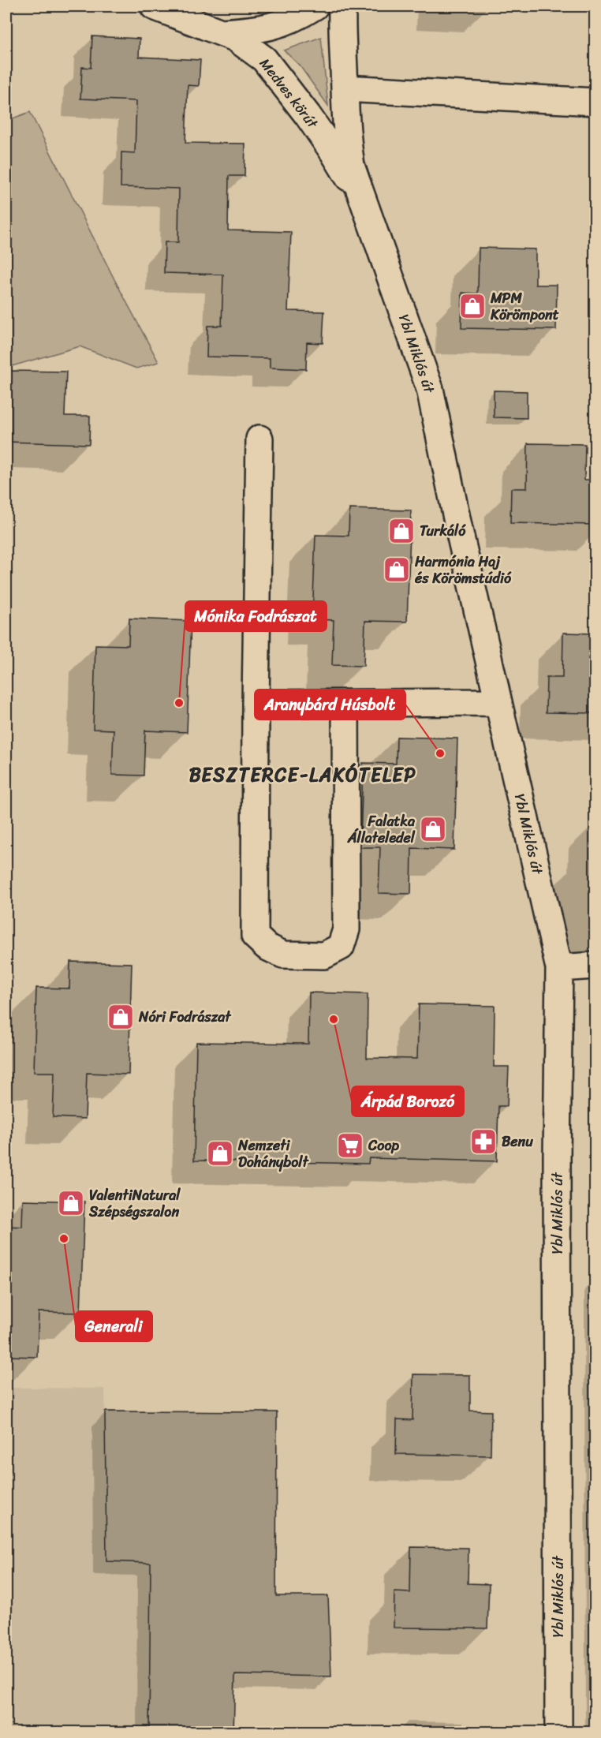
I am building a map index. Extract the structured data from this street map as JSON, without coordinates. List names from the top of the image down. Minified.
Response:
{"streets":{"street":["Medves körút","Ybl Miklós út"]},"crossings":[["Medves körút","Ybl Miklós út"]],"districts":["BESZTERCE-LAKÓTELEP"],"places":{"shop":["MPM Körömpont","Turkáló","Harmónia Haj és Körömstúdió","Falatka Állateledel","Nóri Fodrászat","Nemzeti Dohánybolt","ValentiNatural Szépségszalon"],"other":["Mónika Fodrászat","Aranybárd Húsbolt","Árpád Borozó","Generali"],"pharmacy":["Benu"],"supermarket":["Coop"]}}
